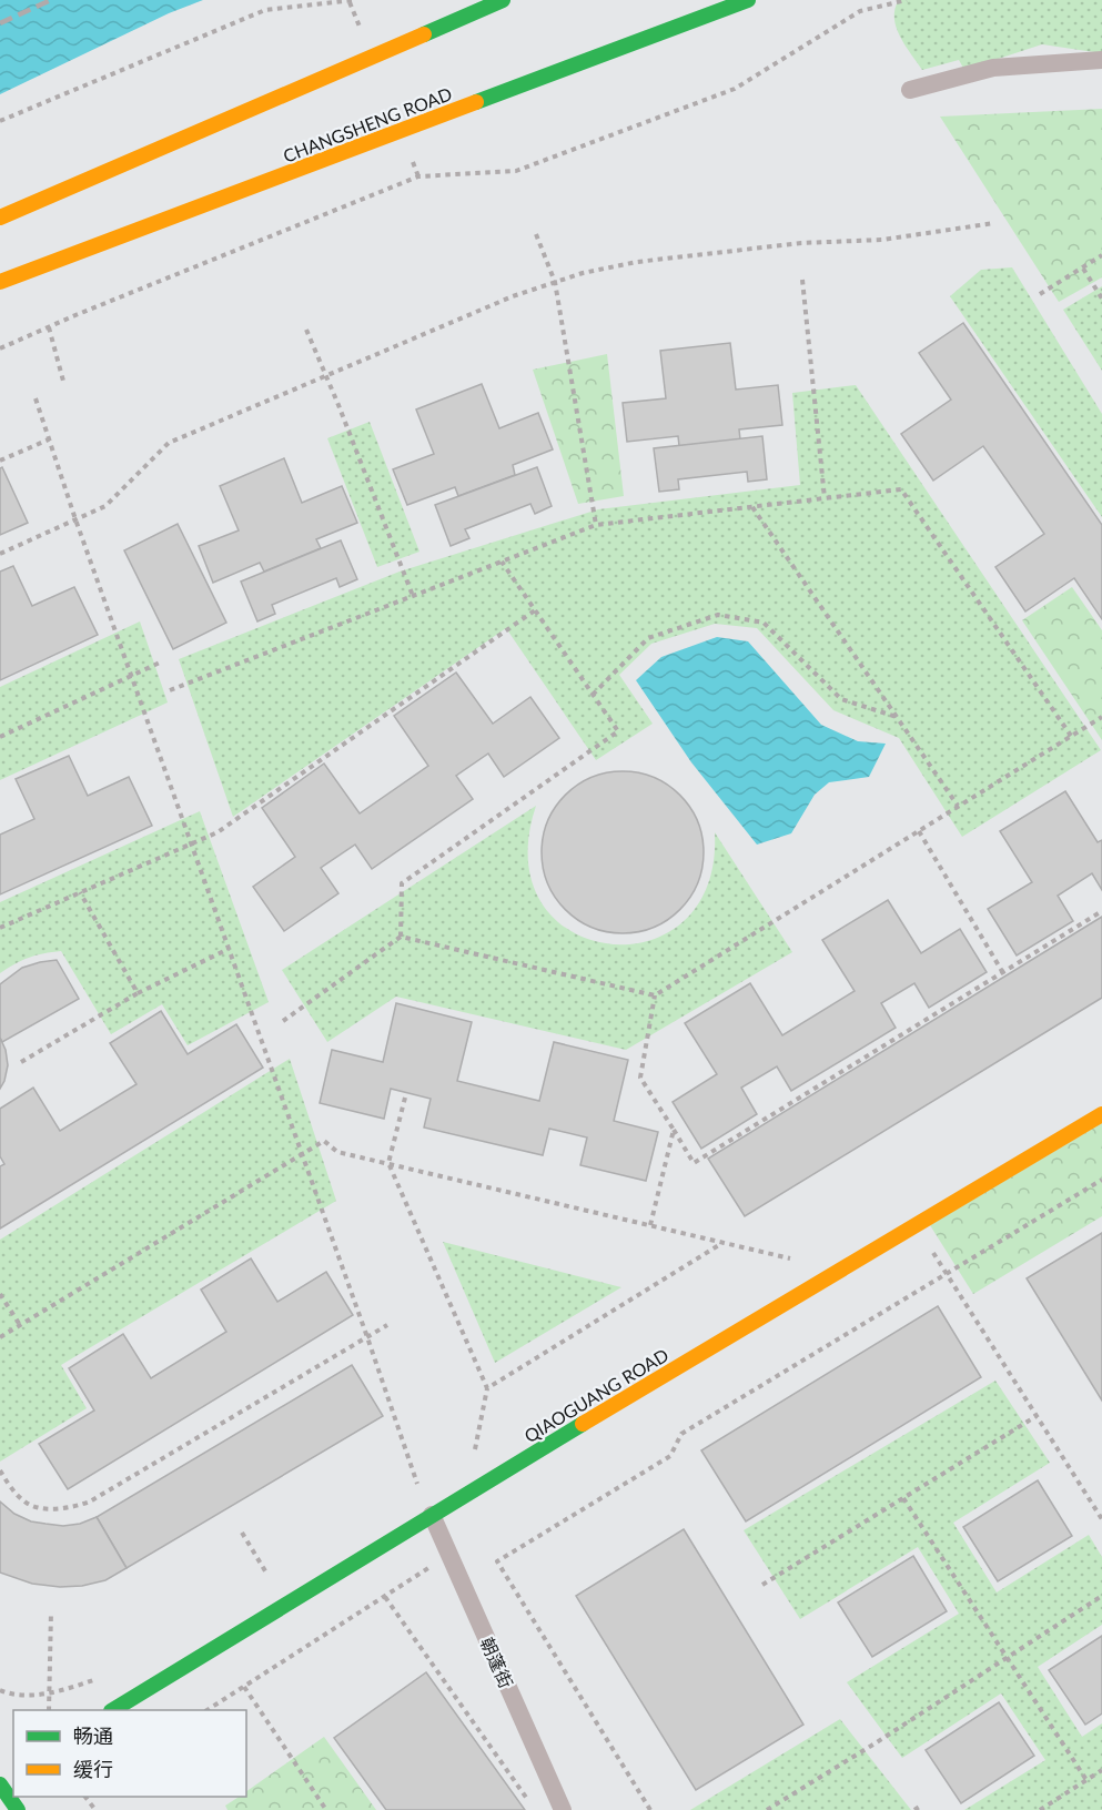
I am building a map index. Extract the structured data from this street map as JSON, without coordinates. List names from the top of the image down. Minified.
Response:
{"streets":{"main road":["CHANGSHENG ROAD","QIAOGUANG ROAD"],"lane":["朝蓬街"]},"crossings":[["QIAOGUANG ROAD","朝蓬街"]],"legend":["畅通","缓行"]}
